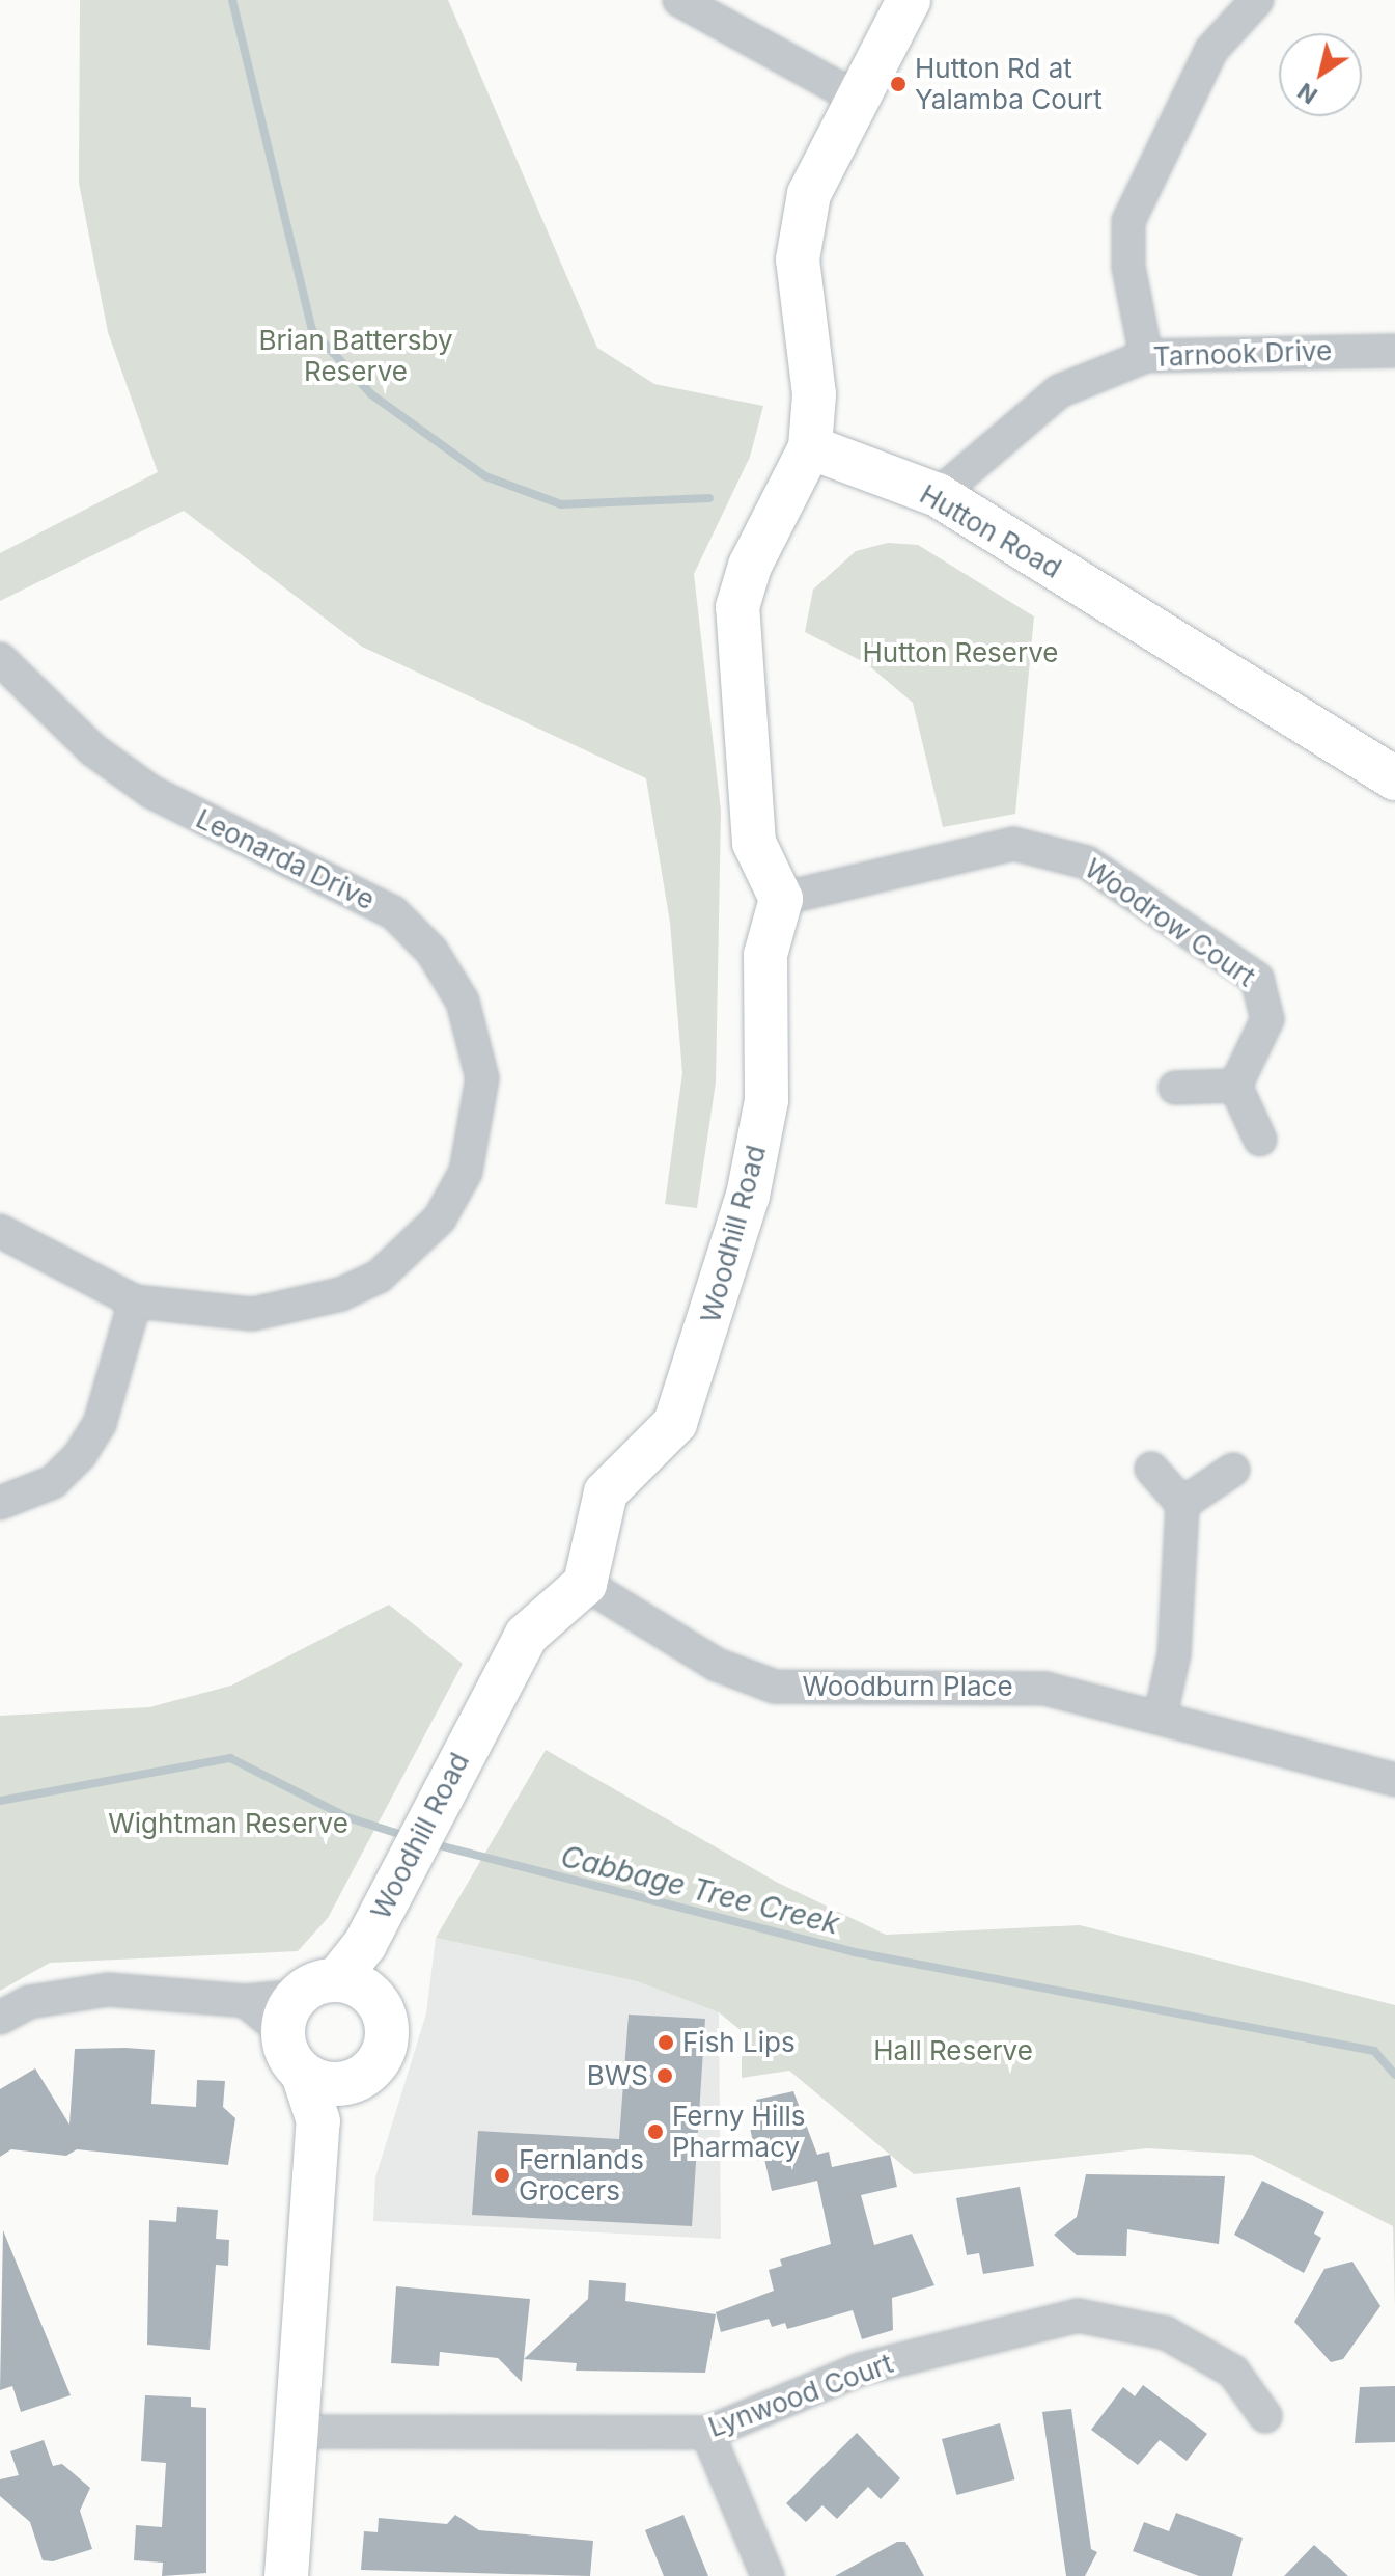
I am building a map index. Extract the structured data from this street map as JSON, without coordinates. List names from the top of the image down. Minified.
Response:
{"streets":{"street":["Tarnook Drive","Hutton Road","Leonarda Drive","Woodrow Court","Woodhill Road","Woodburn Place","Lynwood Court"]},"crossings":[["Tarnook Drive","Hutton Road"],["Woodrow Court","Woodhill Road"],["Woodhill Road","Woodburn Place"]],"water":["Cabbage Tree Creek"],"parks":["Brian Battersby Reserve","Hutton Reserve","Wightman Reserve","Hall Reserve"],"places":["Hutton Rd at Yalamba Court","Fish Lips","BWS","Ferny Hills Pharmacy","Fernlands Grocers"],"north":"bottom left"}
